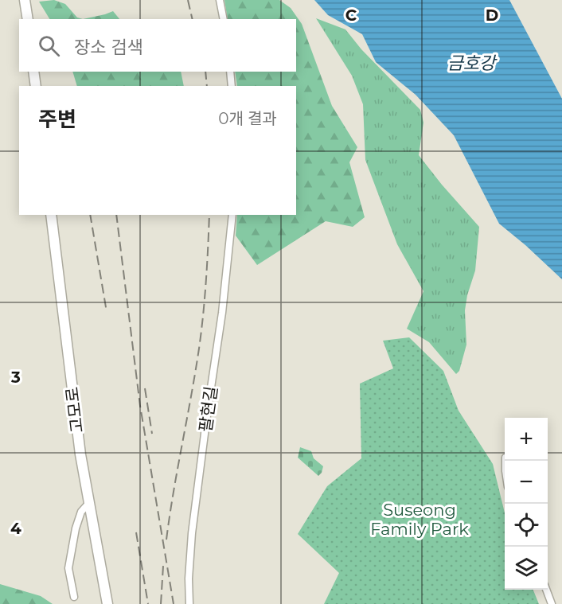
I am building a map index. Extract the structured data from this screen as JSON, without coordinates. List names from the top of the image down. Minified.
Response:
{"streets":{"main road":["고모로"],"street":["팔현길"]},"water":["금호강"],"parks":["Suseong Family Park"],"page":{"search":"장소 검색","heading":["주변","0개 결과"],"map_buttons":["+","−"]},"grid":{"columns":["C","D"],"rows":["3","4"]}}
